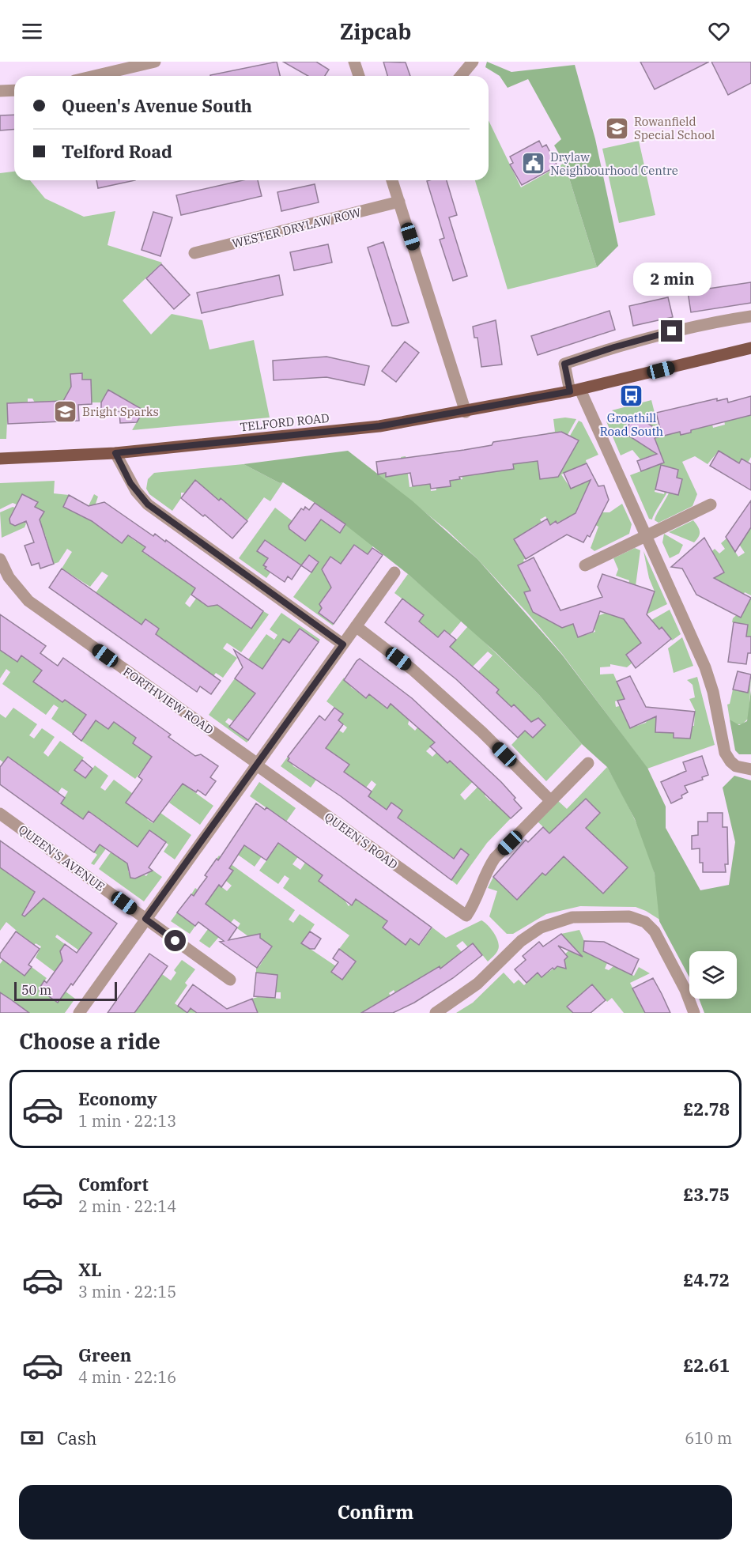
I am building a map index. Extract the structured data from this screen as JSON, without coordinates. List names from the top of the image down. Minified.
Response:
{"streets":{"main road":["TELFORD ROAD"],"street":["WESTER DRYLAW ROW","FORTHVIEW ROAD","QUEEN'S ROAD","QUEEN'S AVENUE"]},"crossings":[["FORTHVIEW ROAD","QUEEN'S ROAD"]],"places":{"school or university":["Rowanfield Special School","Bright Sparks"],"public building":["Drylaw Neighbourhood Centre"],"bus stop":["Groathill Road South"]},"scale_bar":"50 m","page":{"header":"Zipcab","banner":["Queen's Avenue South","Telford Road"],"bubble":"2 min","scale":"50 m","heading":"Choose a ride","list":[{"name":"Economy","note":"1 min · 22:13","value":"£2.78"},{"name":"Comfort","note":"2 min · 22:14","value":"£3.75"},{"name":"XL","note":"3 min · 22:15","value":"£4.72"},{"name":"Green","note":"4 min · 22:16","value":"£2.61"}],"pay":["Cash","610 m"],"buttons":"Confirm"}}
